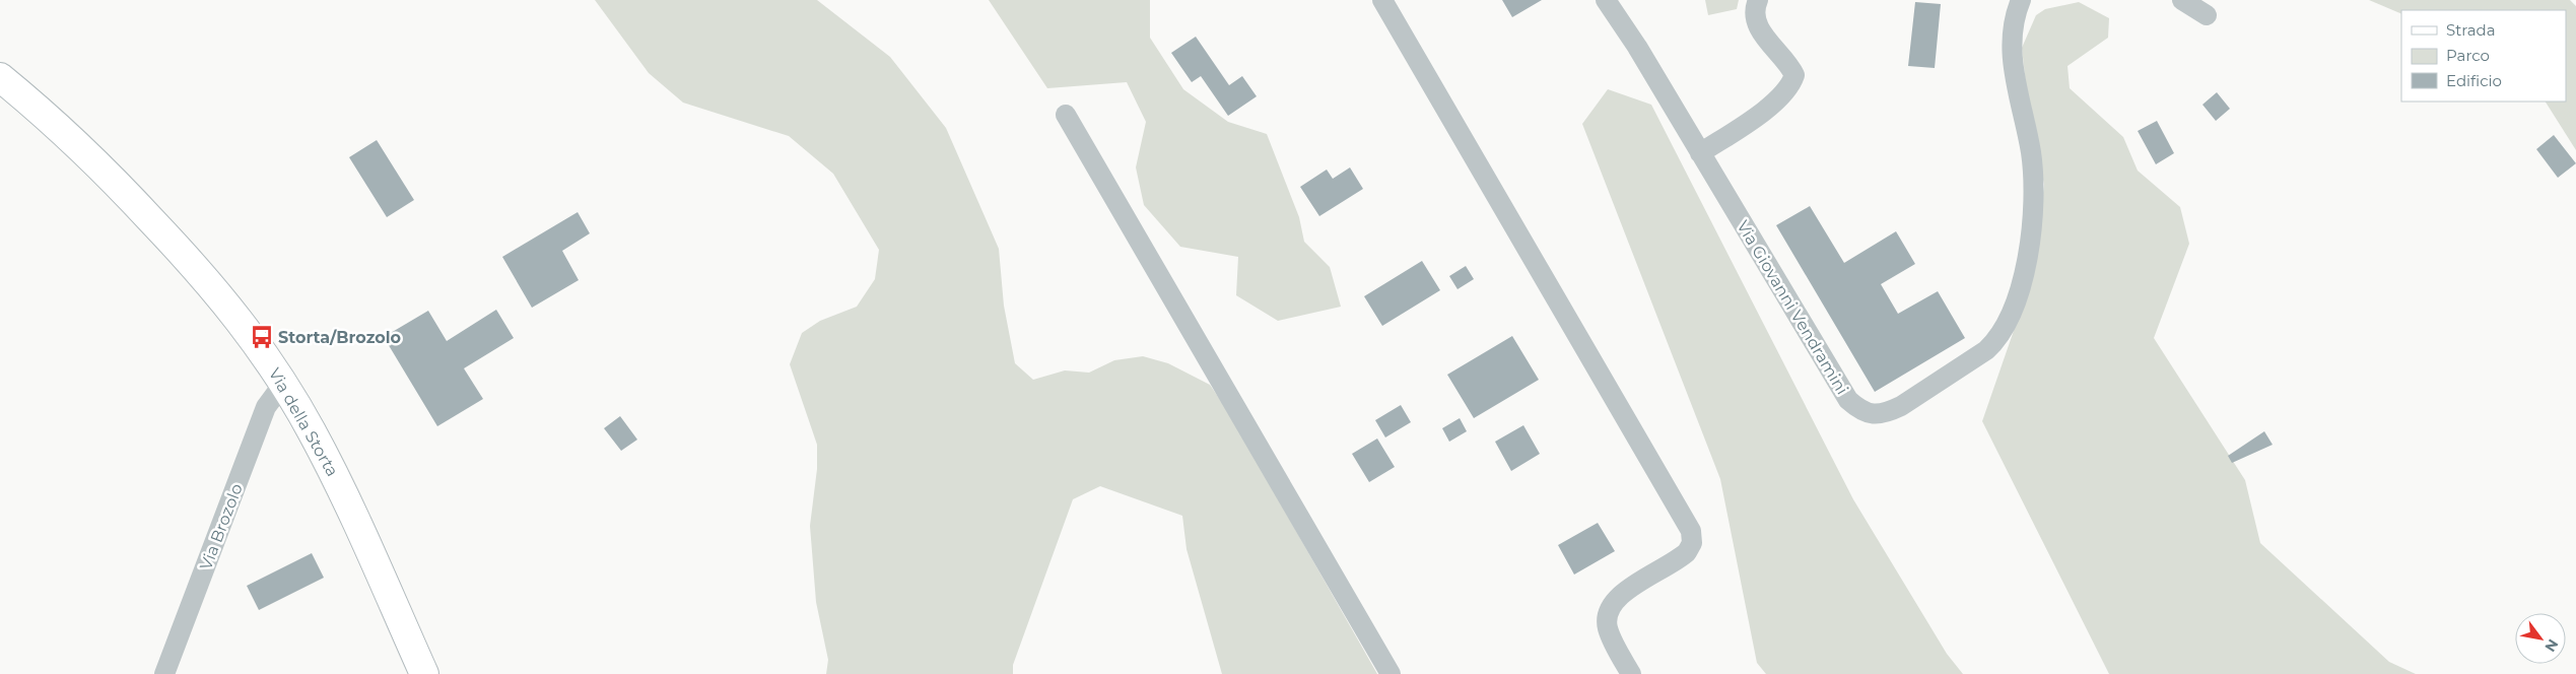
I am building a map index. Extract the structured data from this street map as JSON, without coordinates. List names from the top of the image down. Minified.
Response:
{"streets":{"main road":["Via della Storta"],"street":["Via Giovanni Vendramini","Via Brozolo"]},"crossings":[["Via della Storta","Via Brozolo"]],"places":{"bus stop":["Storta/Brozolo"]},"legend":["Strada","Parco","Edificio"],"north":"bottom right"}
